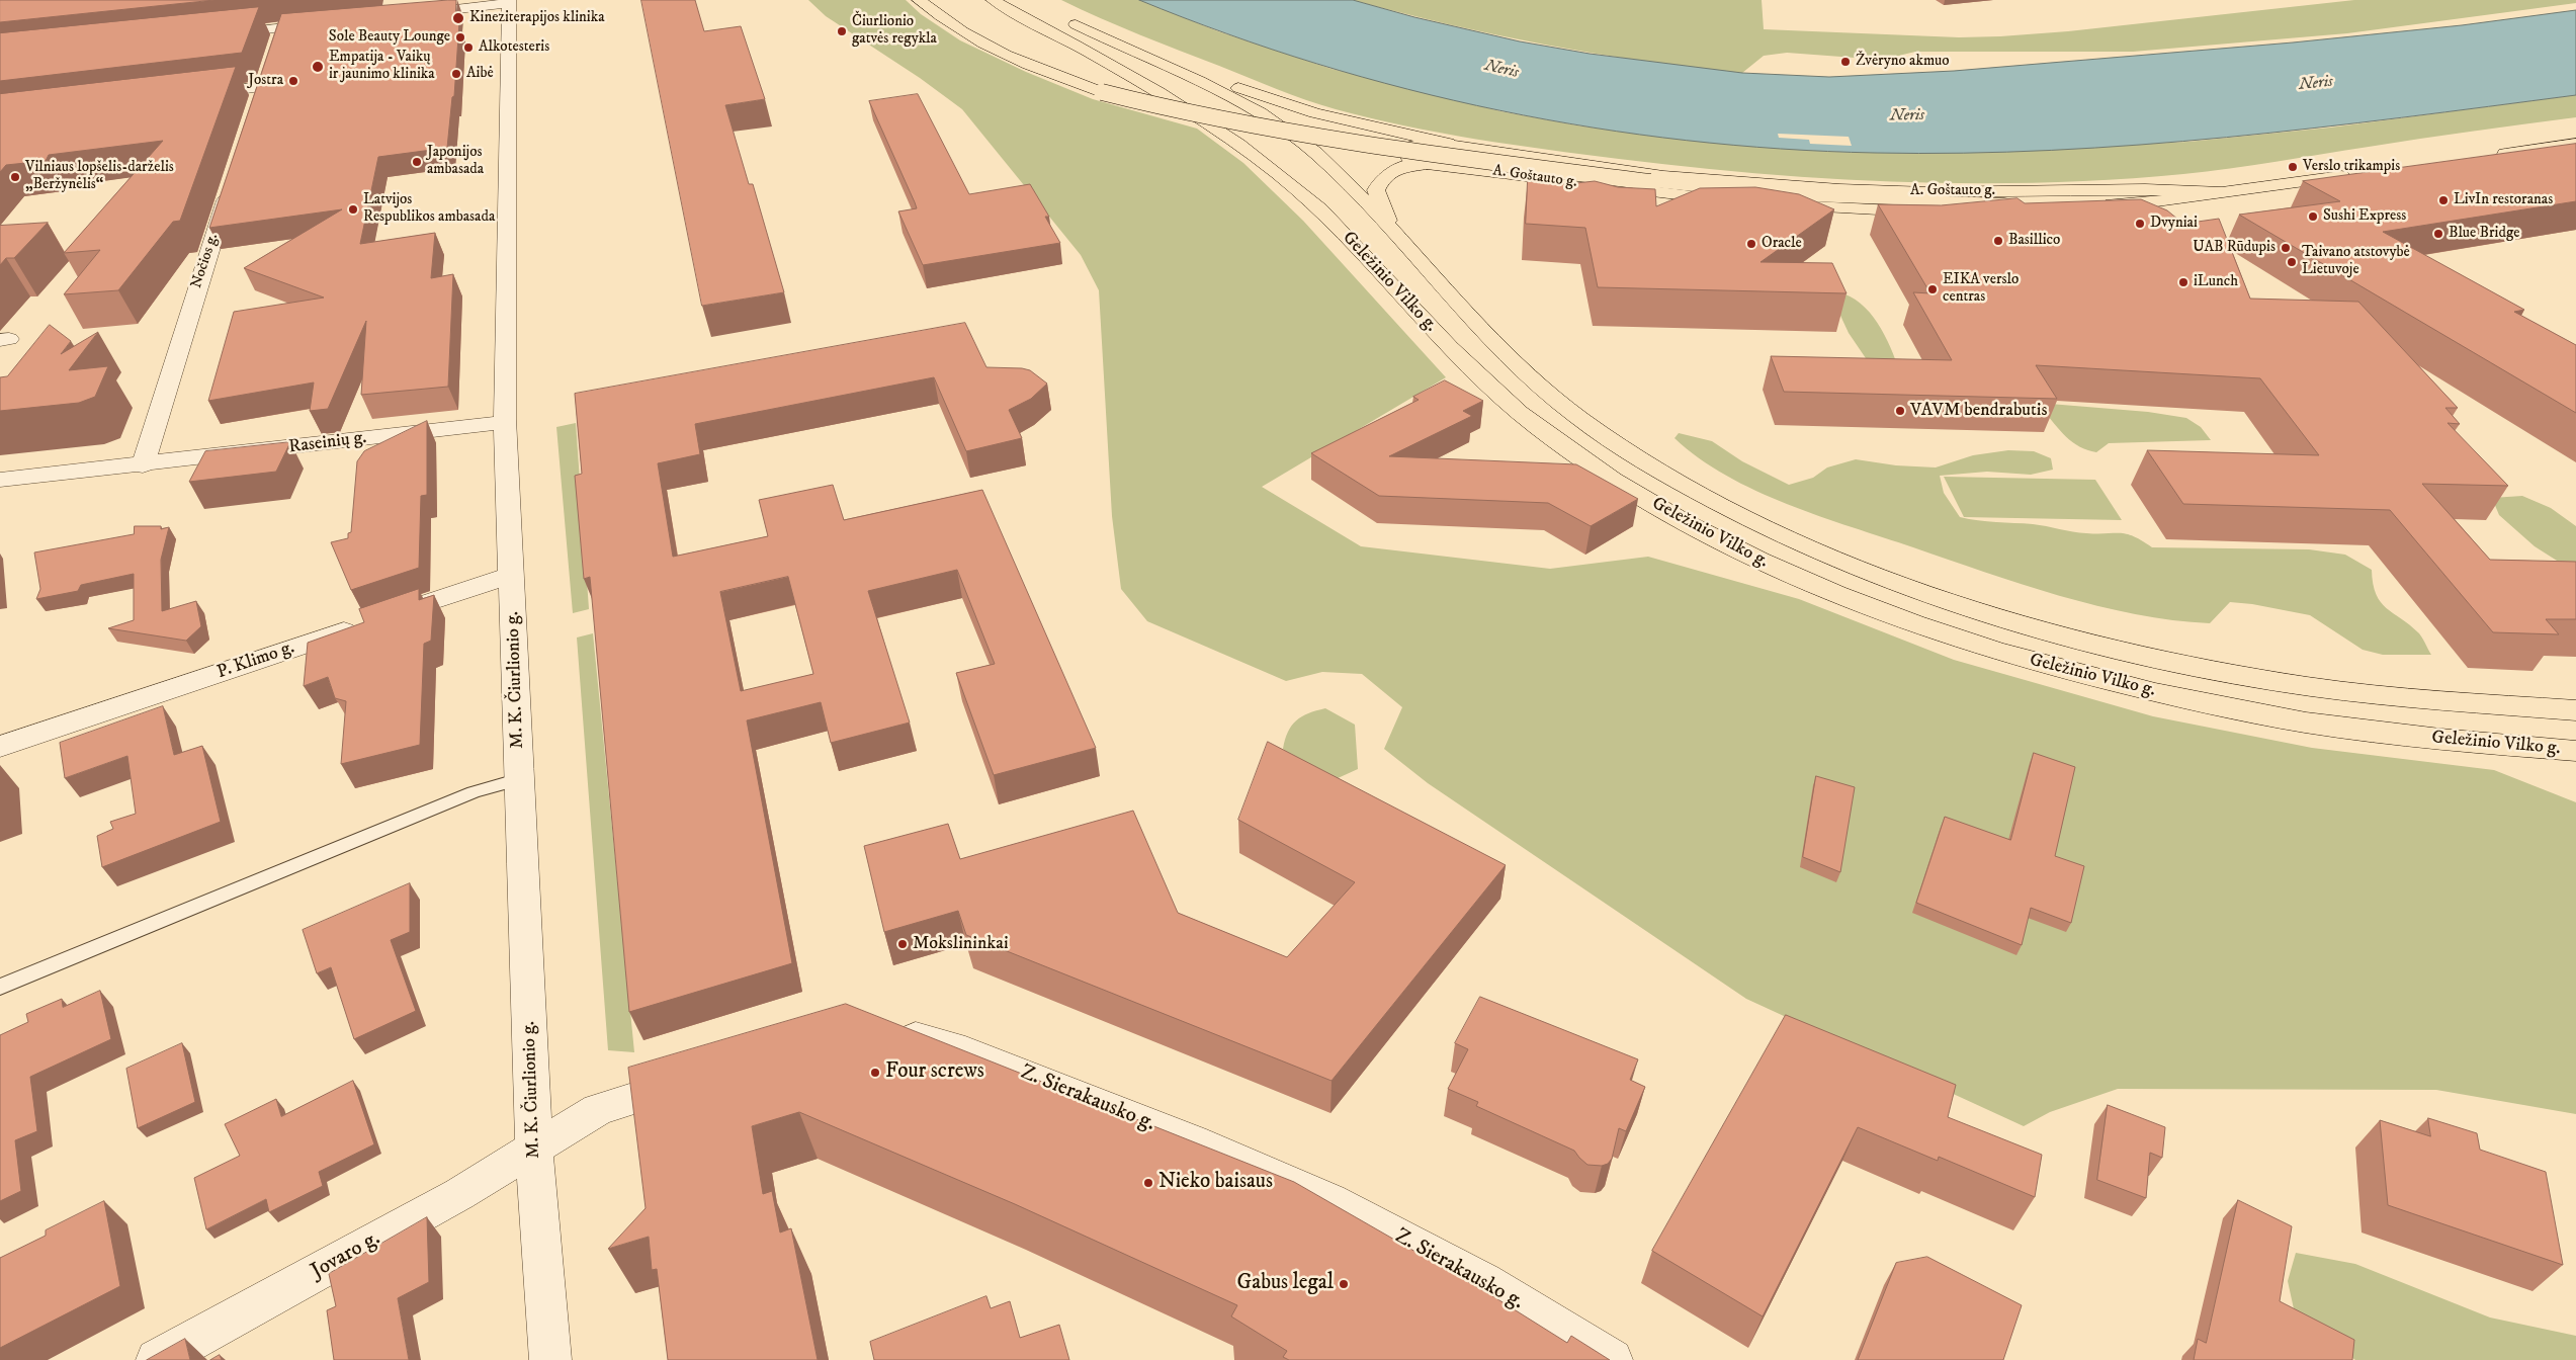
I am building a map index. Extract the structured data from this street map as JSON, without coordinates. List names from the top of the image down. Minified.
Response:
{"streets":{"main road":["A. Goštauto g.","Geležinio Vilko g."],"street":["Nočios g.","Raseinių g.","P. Klimo g.","M. K. Čiurlionio g.","Z. Sierakausko g.","Jovaro g."]},"crossings":[["Nočios g.","Raseinių g."],["Raseinių g.","M. K. Čiurlionio g."],["P. Klimo g.","M. K. Čiurlionio g."],["M. K. Čiurlionio g.","Jovaro g."]],"water":["Neris"],"places":["Kineziterapijos klinika","Čiurlionio gatvės regykla","Sole Beauty Lounge","Alkotesteris","Žvėryno akmuo","Empatija - Vaikų ir jaunimo klinika","Aibė","Jostra","Japonijos ambasada","Verslo trikampis","Vilniaus lopšelis-darželis „Beržynėlis“","LivIn restoranas","Latvijos Respublikos ambasada","Sushi Express","Dvyniai","Blue Bridge","Basillico","Oracle","UAB Rūdupis","Taivano atstovybė Lietuvoje","iLunch","EIKA verslo centras","VAVM bendrabutis","Mokslininkai","Four screws","Nieko baisaus","Gabus legal"]}
